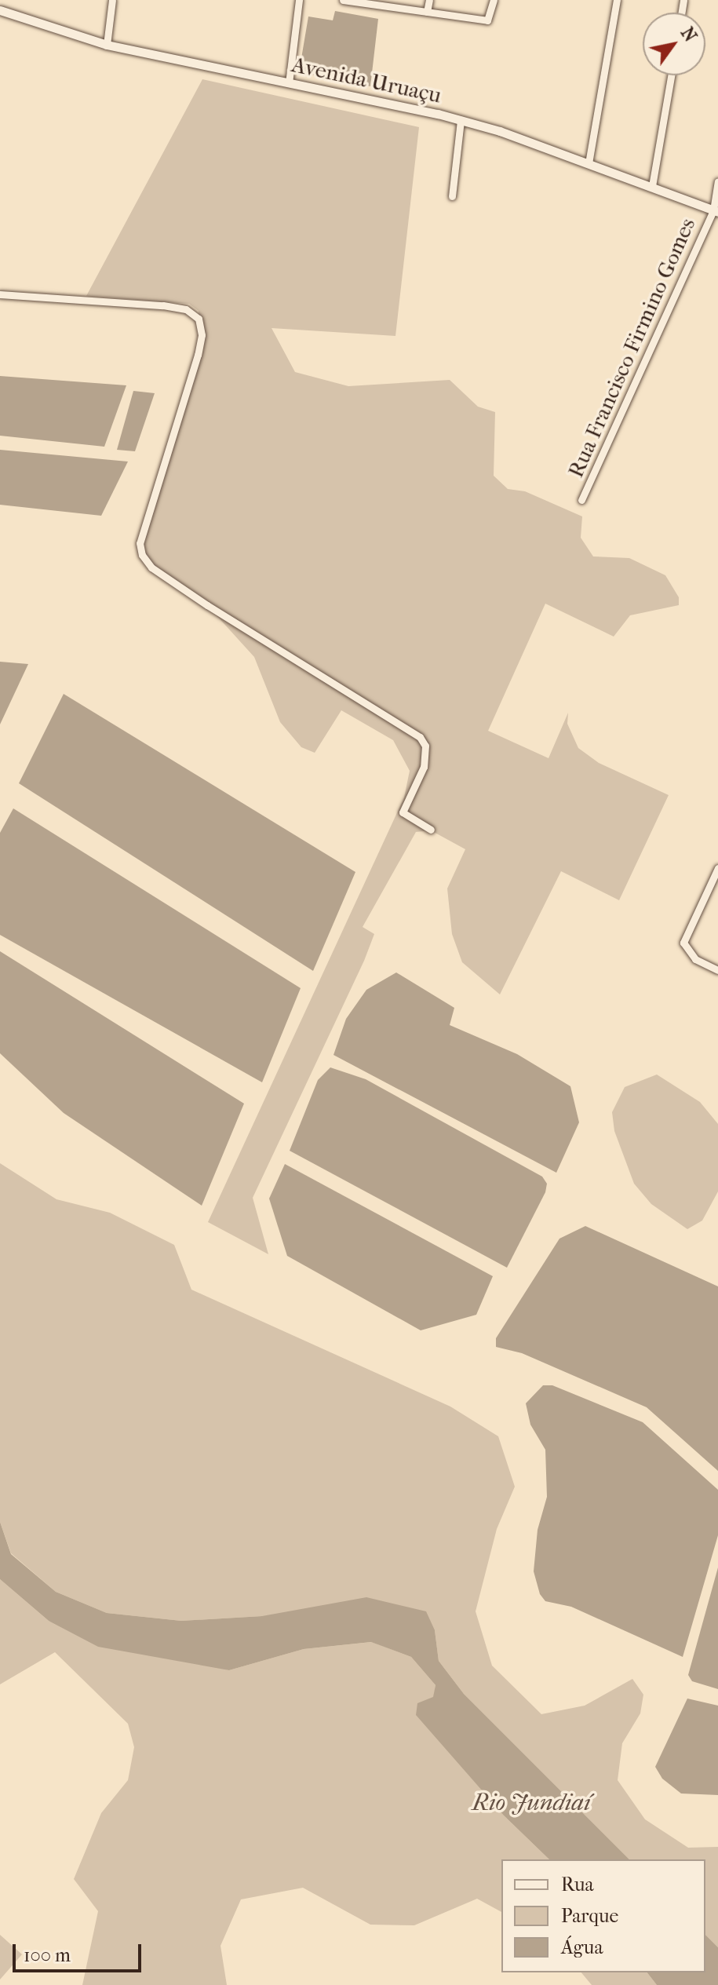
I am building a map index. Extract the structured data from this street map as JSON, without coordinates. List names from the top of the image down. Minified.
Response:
{"streets":{"street":["Avenida Uruaçu","Rua Francisco Firmino Gomes"]},"crossings":[["Avenida Uruaçu","Rua Francisco Firmino Gomes"]],"water":["Rio Jundiaí"],"legend":["Rua","Parque","Água"],"scale_bar":"100 m","north":"top right"}
